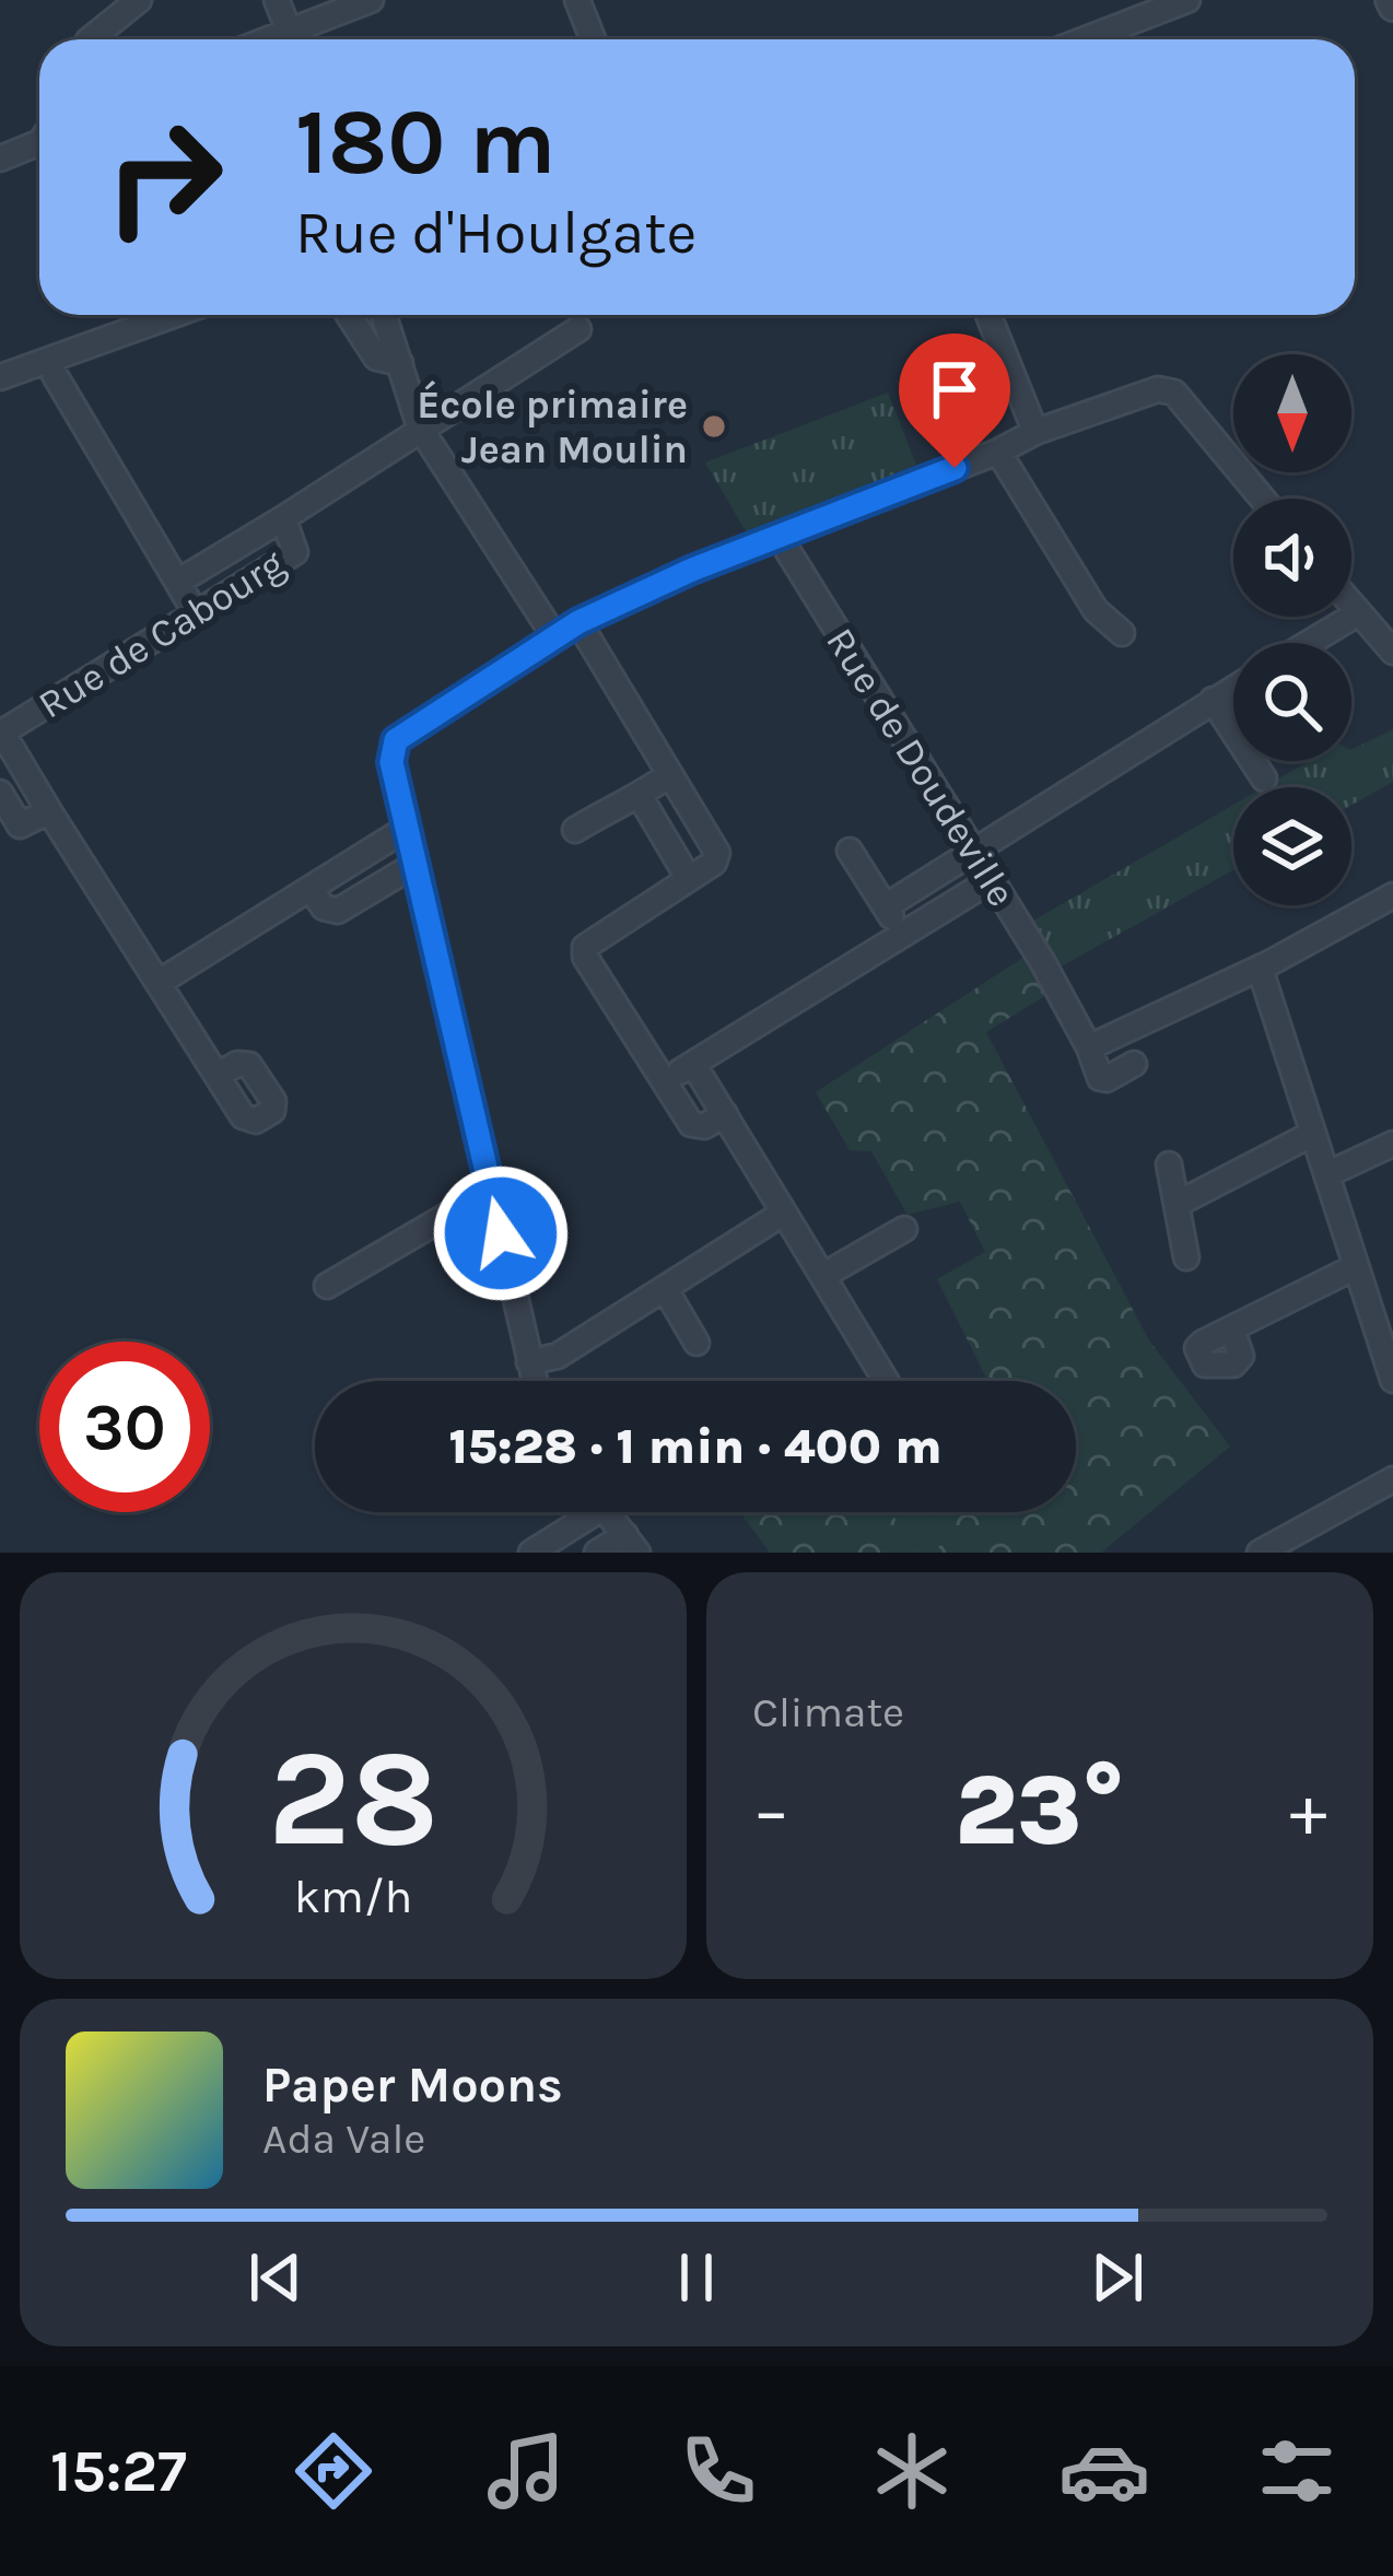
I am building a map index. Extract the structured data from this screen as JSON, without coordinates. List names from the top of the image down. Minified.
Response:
{"streets":{"street":["Rue de Cabourg","Rue de Doudeville"]},"places":["École primaire Jean Moulin"],"north":"bottom","page":{"turn":["180 m","Rue d'Houlgate"],"limit":"30","trip":"15:28 · 1 min · 400 m","tile":"Climate","heat":["−","23°","+"],"song":["Paper Moons","Ada Vale"],"tabs":"15:27","gauge":["28","km/h"]}}
